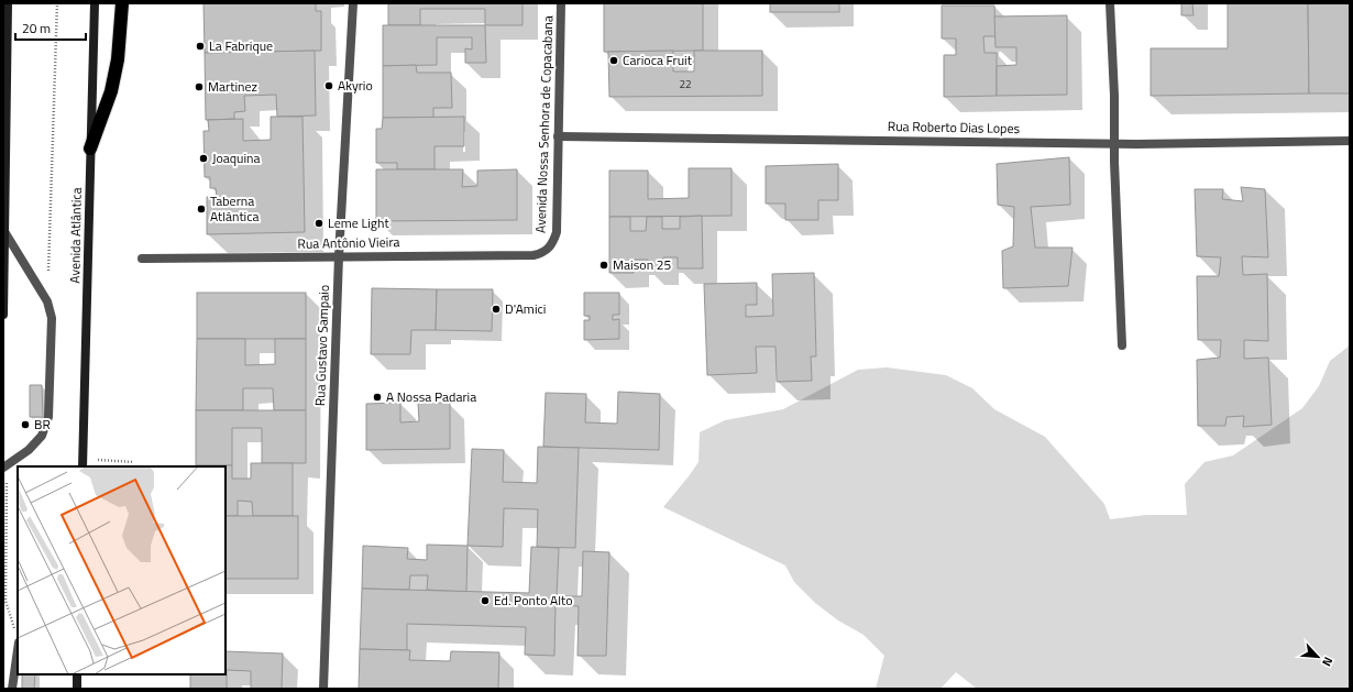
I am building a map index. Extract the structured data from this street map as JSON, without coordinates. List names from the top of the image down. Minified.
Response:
{"streets":{"street":["Avenida Nossa Senhora de Copacabana","Rua Roberto Dias Lopes","Avenida Atlântica","Rua Antônio Vieira","Rua Gustavo Sampaio"]},"crossings":[["Avenida Nossa Senhora de Copacabana","Rua Roberto Dias Lopes"],["Avenida Nossa Senhora de Copacabana","Rua Antônio Vieira"],["Rua Antônio Vieira","Rua Gustavo Sampaio"]],"places":["La Fabrique","Carioca Fruit","Akyrio","Martinez","Joaquina","Taberna Atlântica","Leme Light","Maison 25","D'Amici","A Nossa Padaria","BR","Ed. Ponto Alto"],"house_numbers":["22"],"scale_bar":"20 m","north":"bottom right"}
